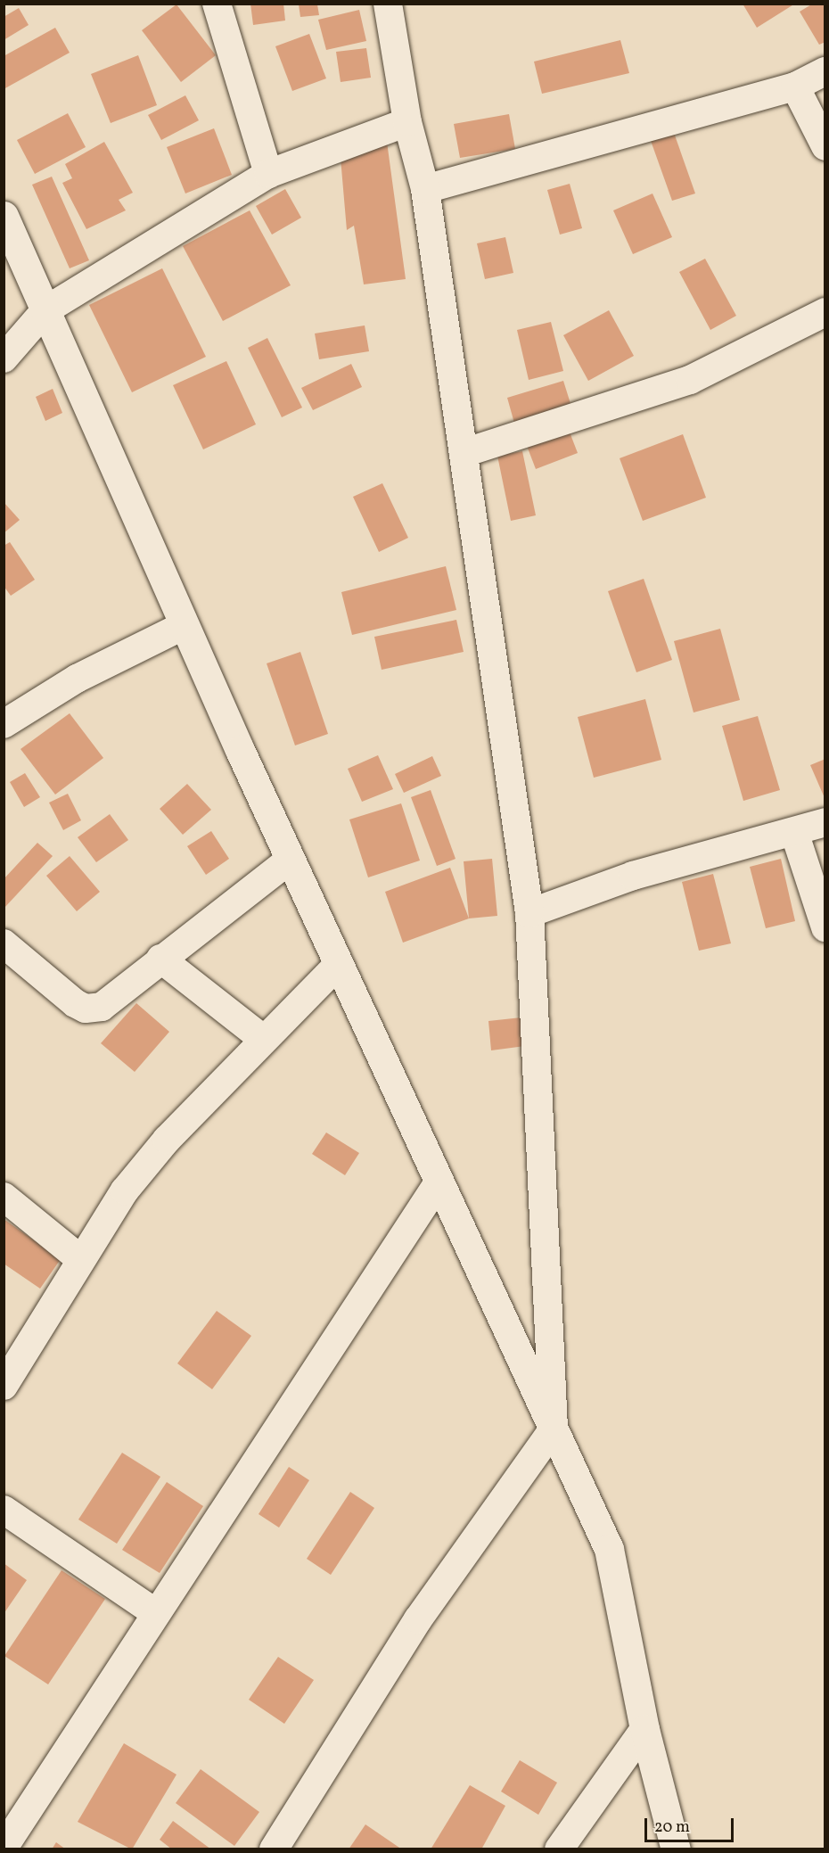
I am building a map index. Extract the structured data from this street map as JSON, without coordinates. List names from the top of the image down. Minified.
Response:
{"scale_bar":"20 m"}
